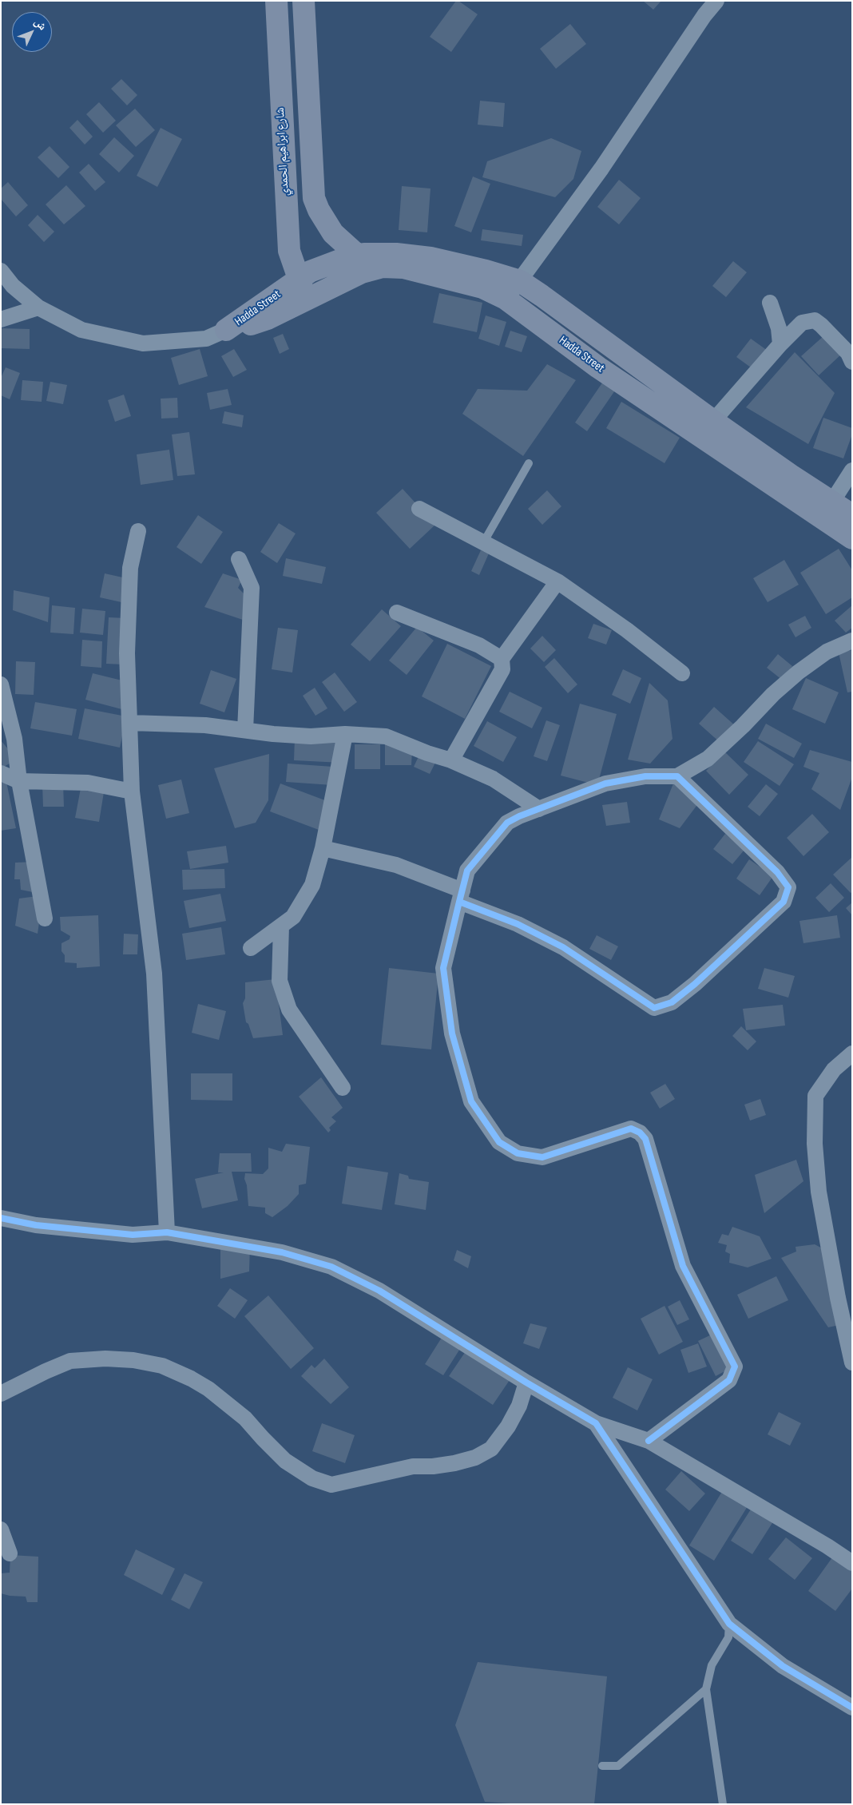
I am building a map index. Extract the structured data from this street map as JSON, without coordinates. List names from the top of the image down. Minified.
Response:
{"streets":{"main road":["شارع ابراهيم الحمدي","Hadda Street"]},"crossings":[["شارع ابراهيم الحمدي","Hadda Street"]],"north":"top right"}
